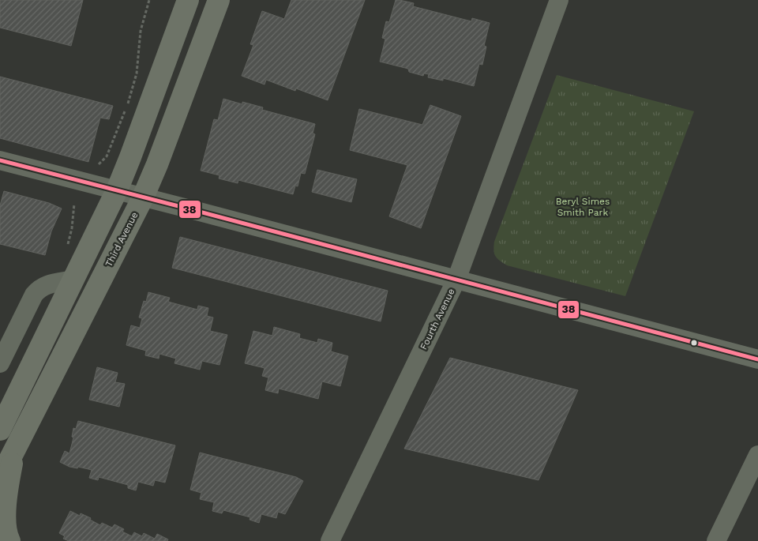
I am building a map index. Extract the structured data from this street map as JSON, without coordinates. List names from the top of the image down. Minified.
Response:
{"streets":{"main road":["Third Avenue"],"street":["Fourth Avenue"]},"parks":["Beryl Simes Smith Park"],"lines":["transit line 38"]}
